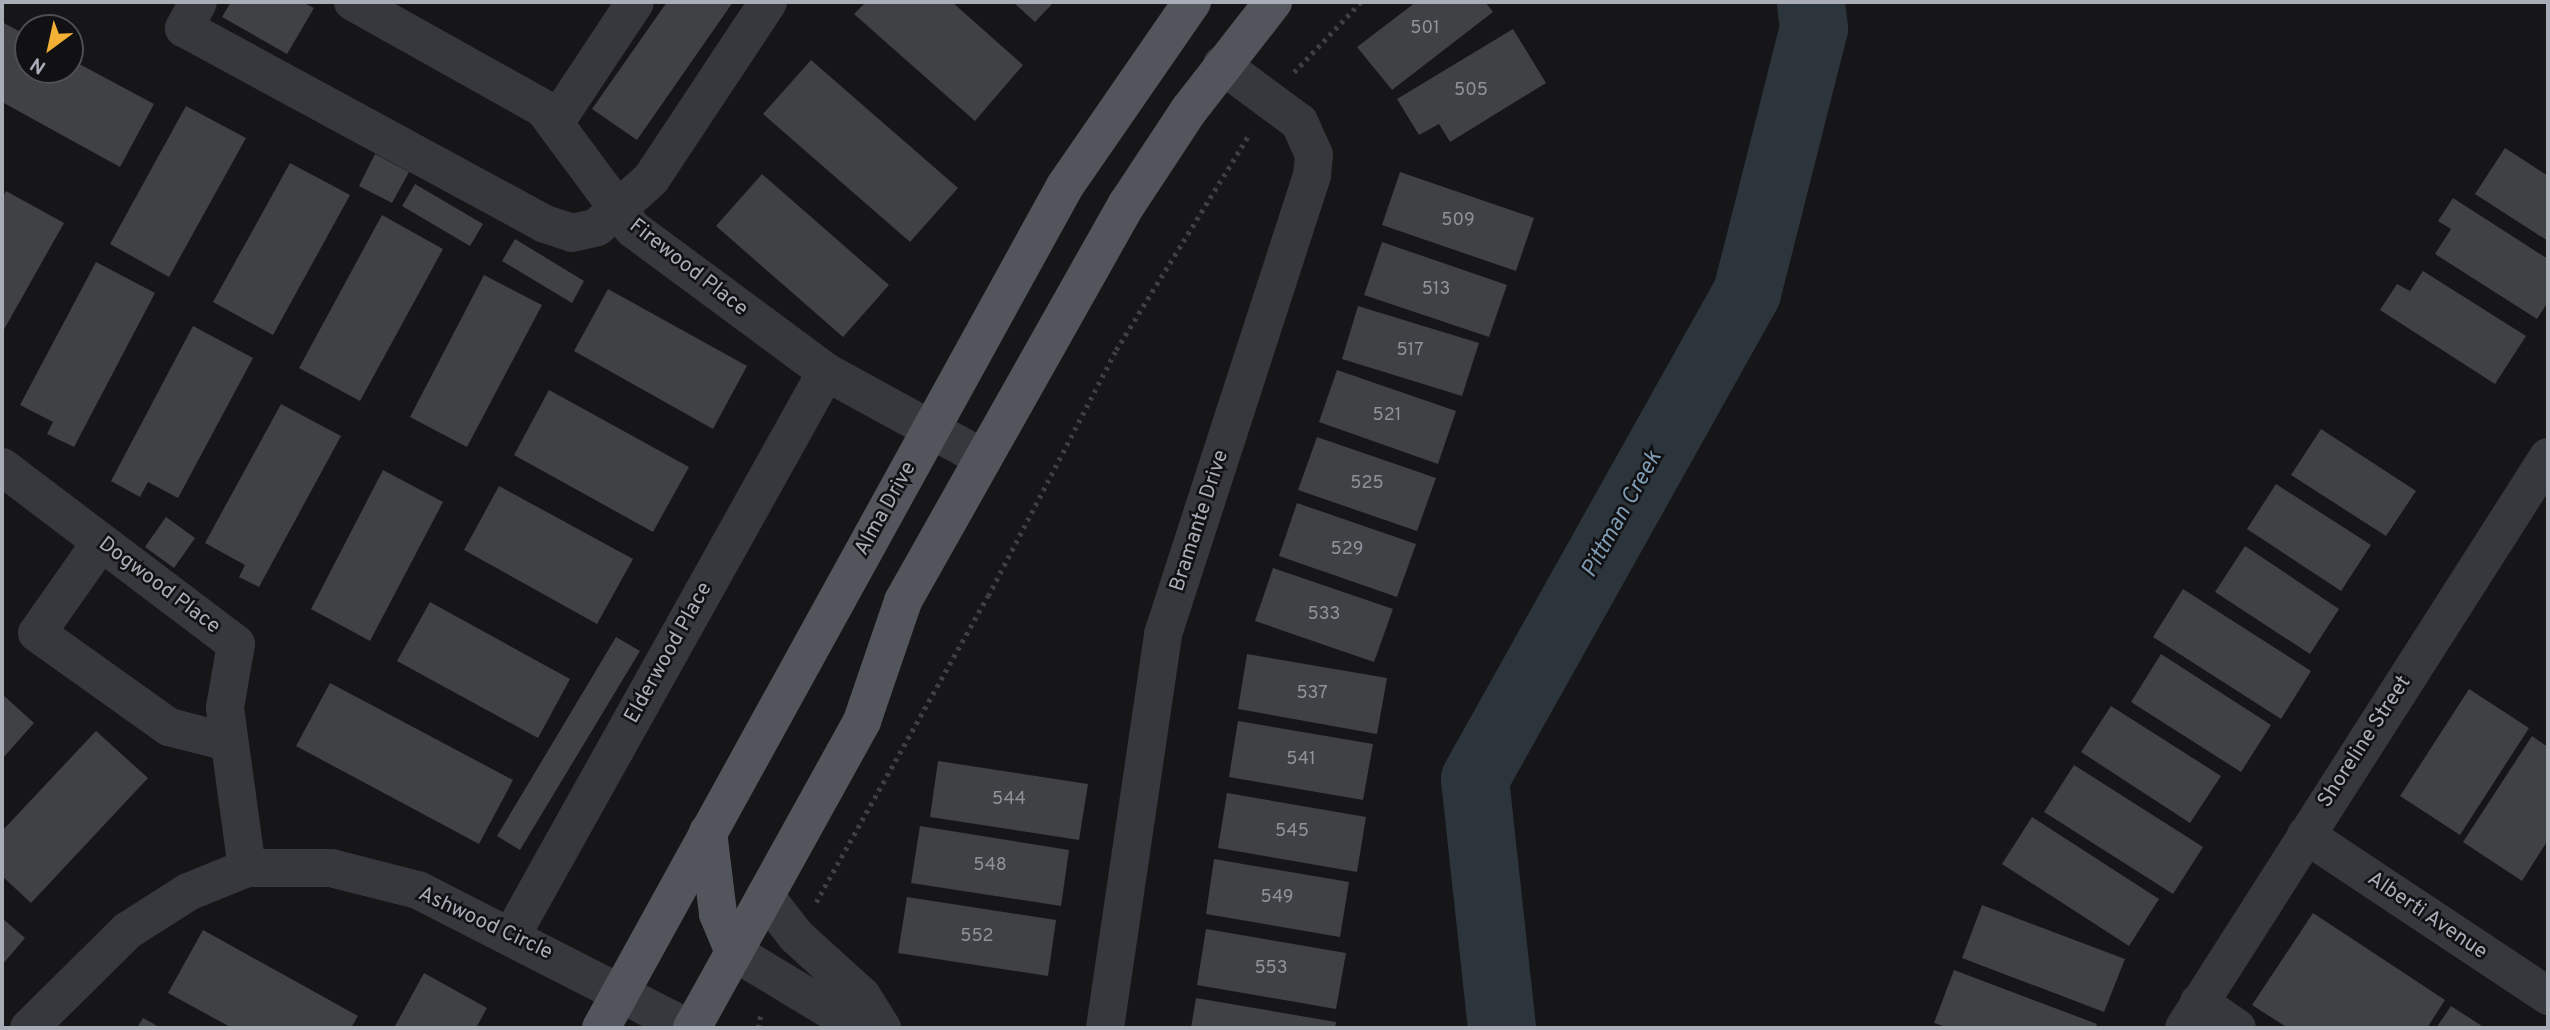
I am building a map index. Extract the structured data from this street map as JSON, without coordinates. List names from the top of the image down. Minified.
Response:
{"streets":{"main road":["Alma Drive"],"street":["Firewood Place","Bramante Drive","Dogwood Place","Elderwood Place","Shoreline Street","Alberti Avenue","Ashwood Circle"]},"crossings":[["Firewood Place","Alma Drive"],["Firewood Place","Elderwood Place"],["Alma Drive","Ashwood Circle"],["Dogwood Place","Ashwood Circle"],["Elderwood Place","Ashwood Circle"],["Shoreline Street","Alberti Avenue"]],"water":["Pittman Creek"],"house_numbers":["501","505","509","513","517","521","525","529","533","537","541","544","545","548","549","552","553"],"north":"bottom left"}
